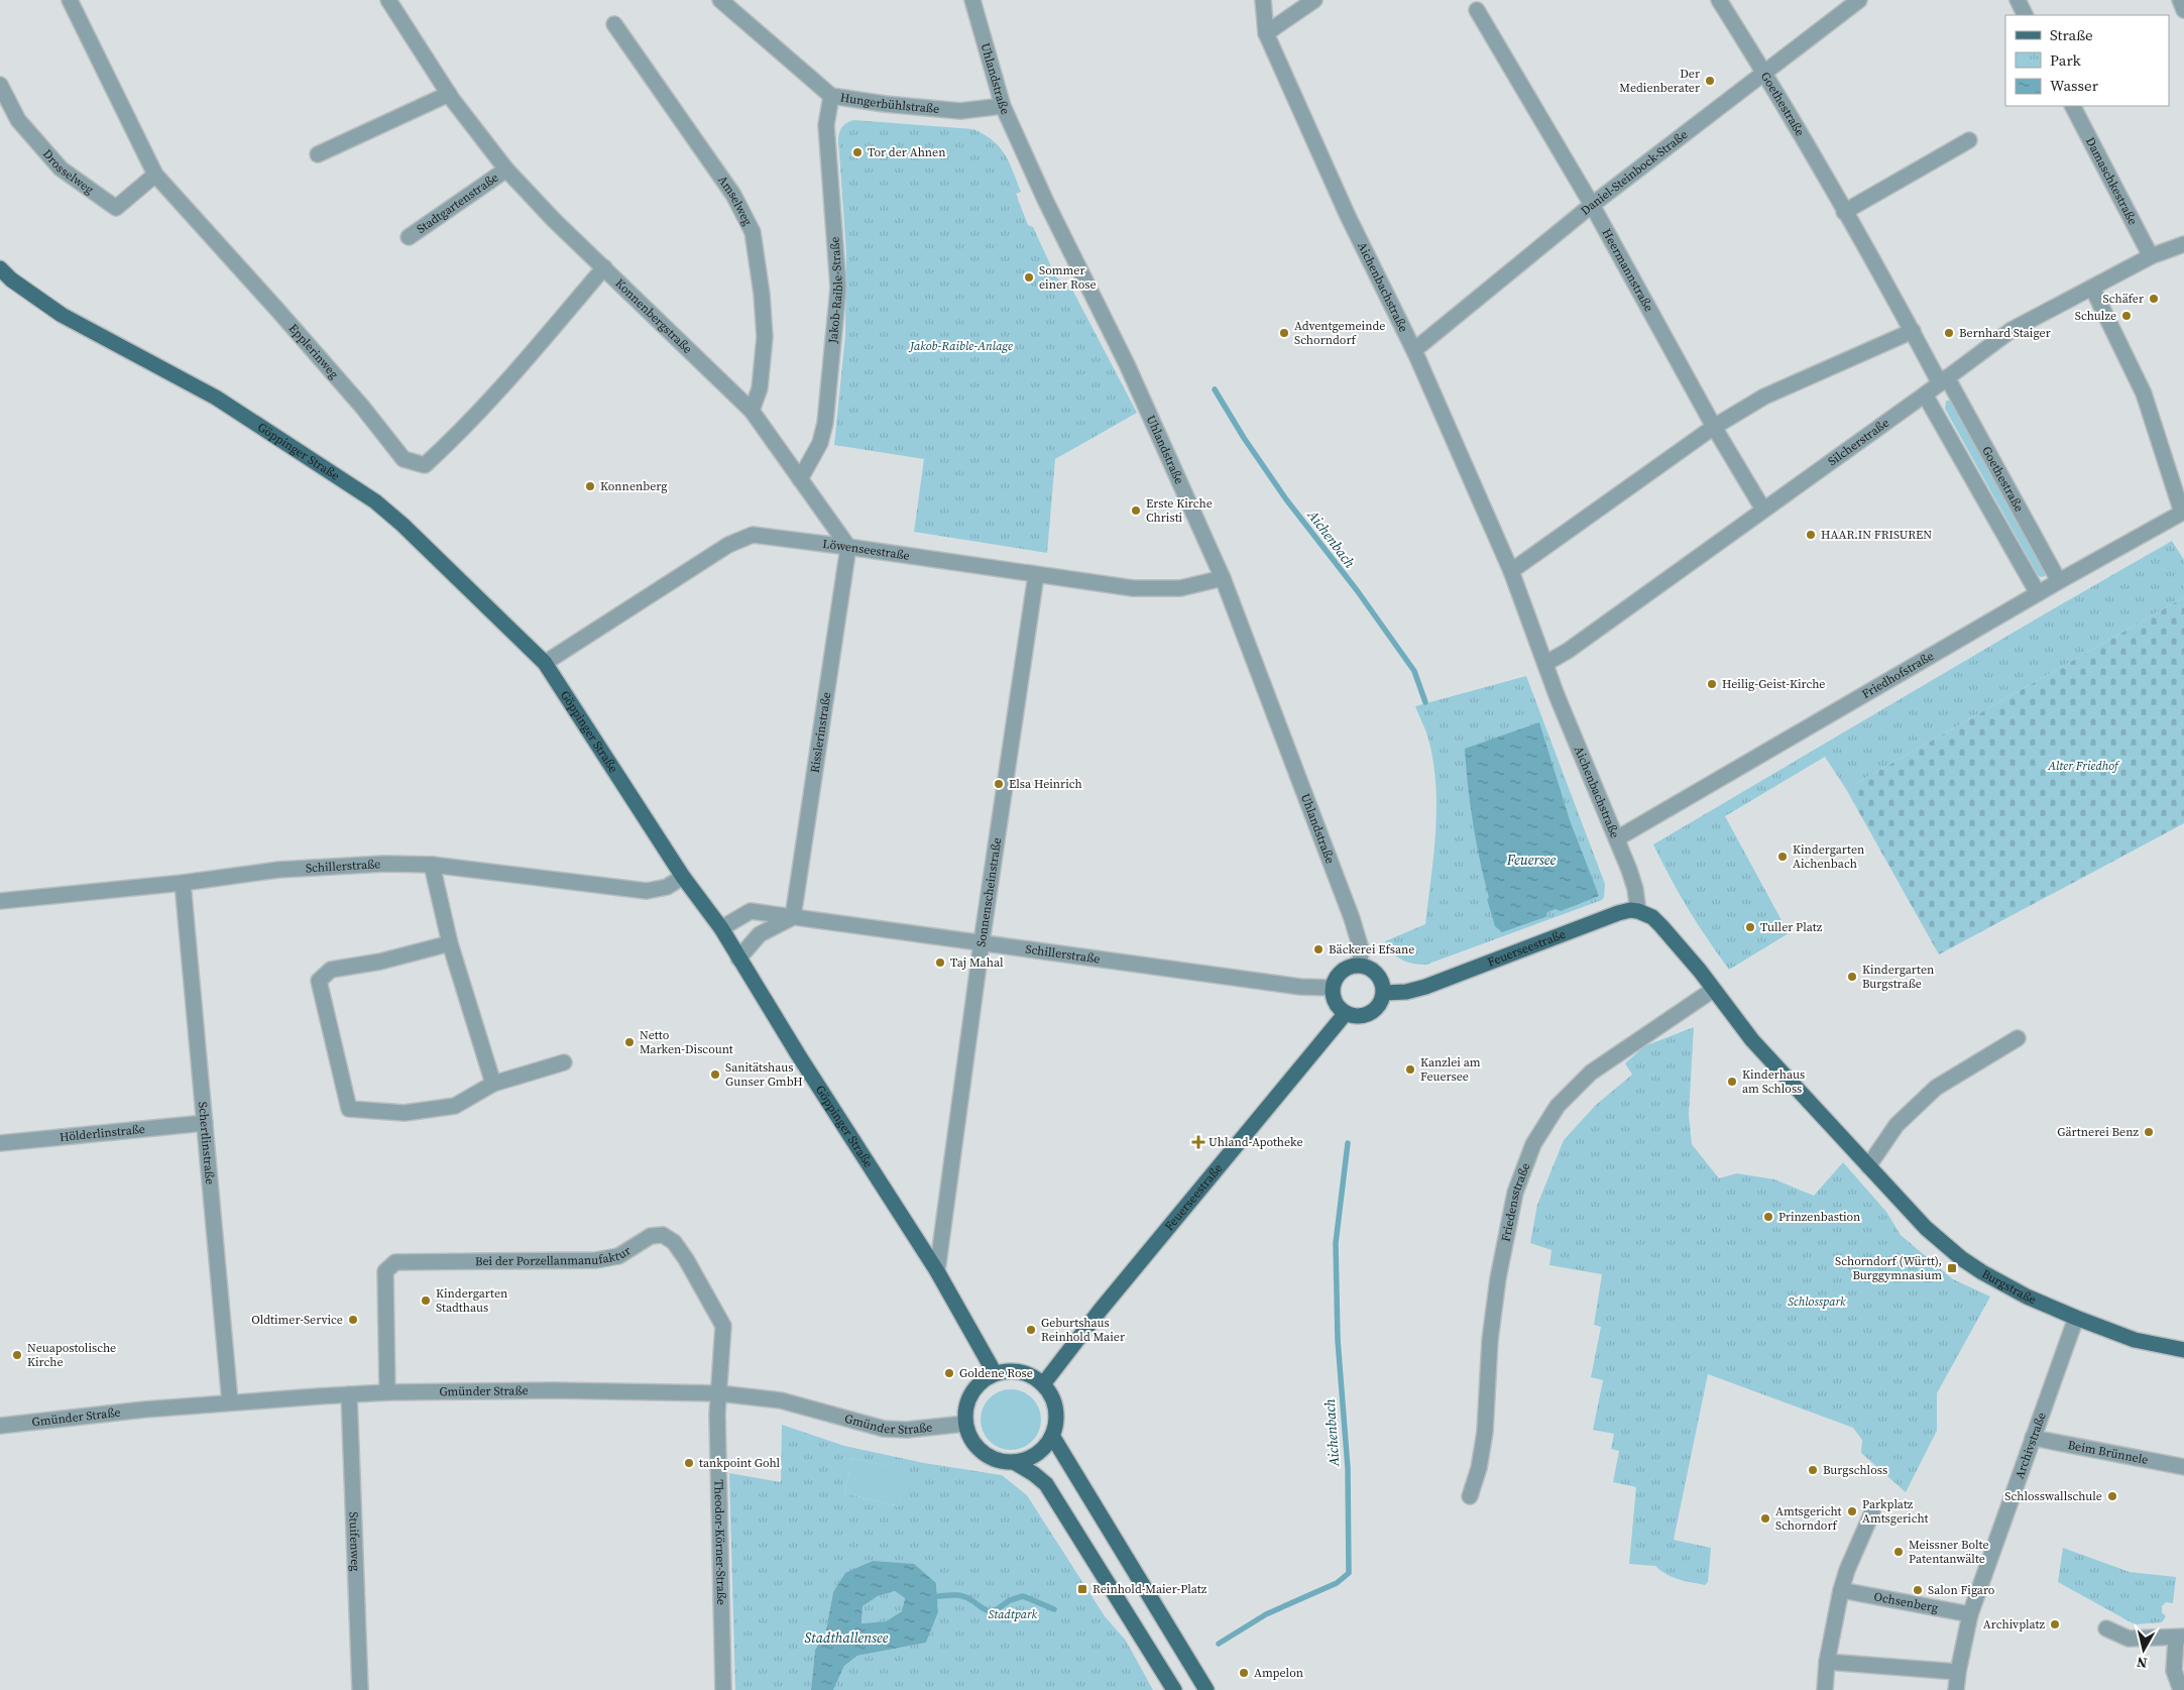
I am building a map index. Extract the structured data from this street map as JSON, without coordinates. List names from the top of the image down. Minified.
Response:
{"streets":{"main road":["Göppinger Straße","Feuerseestraße","Burgstraße"],"street":["Uhlandstraße","Hungerbühlstraße","Goethestraße","Drosselweg","Daniel-Steinbock-Straße","Damaschkestraße","Amselweg","Stadtgartenstraße","Heermannstraße","Aichenbachstraße","Jakob-Raible-Straße","Konnenbergstraße","Epplerinweg","Silcherstraße","Löwenseestraße","Friedhofstraße","Risslerinstraße","Schillerstraße","Sonnenscheinstraße","Hölderlinstraße","Schertlinstraße","Friedensstraße","Bei der Porzellanmanufaktur","Gmünder Straße","Archivstraße","Beim Brünnele","Theodor-Körner-Straße","Stuifenweg","Ochsenberg"]},"crossings":[["Uhlandstraße","Hungerbühlstraße"],["Uhlandstraße","Löwenseestraße"],["Uhlandstraße","Schillerstraße"],["Uhlandstraße","Feuerseestraße"],["Hungerbühlstraße","Jakob-Raible-Straße"],["Goethestraße","Daniel-Steinbock-Straße"],["Goethestraße","Silcherstraße"],["Goethestraße","Friedhofstraße"],["Drosselweg","Epplerinweg"],["Daniel-Steinbock-Straße","Heermannstraße"],["Daniel-Steinbock-Straße","Aichenbachstraße"],["Damaschkestraße","Silcherstraße"],["Amselweg","Konnenbergstraße"],["Stadtgartenstraße","Konnenbergstraße"],["Heermannstraße","Silcherstraße"],["Aichenbachstraße","Silcherstraße"],["Aichenbachstraße","Friedhofstraße"],["Aichenbachstraße","Feuerseestraße"],["Jakob-Raible-Straße","Konnenbergstraße"],["Konnenbergstraße","Epplerinweg"],["Konnenbergstraße","Löwenseestraße"],["Konnenbergstraße","Risslerinstraße"],["Silcherstraße","Friedhofstraße"],["Göppinger Straße","Löwenseestraße"],["Göppinger Straße","Schillerstraße"],["Göppinger Straße","Sonnenscheinstraße"],["Göppinger Straße","Feuerseestraße"],["Göppinger Straße","Gmünder Straße"],["Löwenseestraße","Risslerinstraße"],["Löwenseestraße","Sonnenscheinstraße"],["Risslerinstraße","Schillerstraße"],["Schillerstraße","Sonnenscheinstraße"],["Schillerstraße","Feuerseestraße"],["Schillerstraße","Schertlinstraße"],["Feuerseestraße","Gmünder Straße"],["Hölderlinstraße","Schertlinstraße"],["Schertlinstraße","Gmünder Straße"],["Friedensstraße","Burgstraße"],["Bei der Porzellanmanufaktur","Gmünder Straße"],["Bei der Porzellanmanufaktur","Theodor-Körner-Straße"],["Burgstraße","Archivstraße"],["Gmünder Straße","Theodor-Körner-Straße"],["Gmünder Straße","Stuifenweg"],["Archivstraße","Beim Brünnele"],["Archivstraße","Ochsenberg"]],"water":["Aichenbach","Feuersee","Stadthallensee"],"parks":["Jakob-Raible-Anlage","Alter Friedhof","Schlosspark","Stadtpark"],"places":{"other":["Der Medienberater","Tor der Ahnen","Sommer einer Rose","Schäfer","Schulze","Adventgemeinde Schorndorf","Bernhard Staiger","Konnenberg","Erste Kirche Christi","HAAR.IN FRISUREN","Heilig-Geist-Kirche","Elsa Heinrich","Kindergarten Aichenbach","Tuller Platz","Bäckerei Efsane","Taj Mahal","Kindergarten Burgstraße","Netto Marken-Discount","Kanzlei am Feuersee","Sanitätshaus Gunser GmbH","Kinderhaus am Schloss","Gärtnerei Benz","Prinzenbastion","Kindergarten Stadthaus","Oldtimer-Service","Geburtshaus Reinhold Maier","Neuapostolische Kirche","Goldene Rose","tankpoint Gohl","Burgschloss","Schlosswallschule","Parkplatz Amtsgericht","Amtsgericht Schorndorf","Meissner Bolte Patentanwälte","Salon Figaro","Archivplatz","Ampelon"],"health":["Uhland-Apotheke"],"transit":["Schorndorf (Württ), Burggymnasium","Reinhold-Maier-Platz"]},"legend":["Straße","Park","Wasser"],"north":"bottom"}
